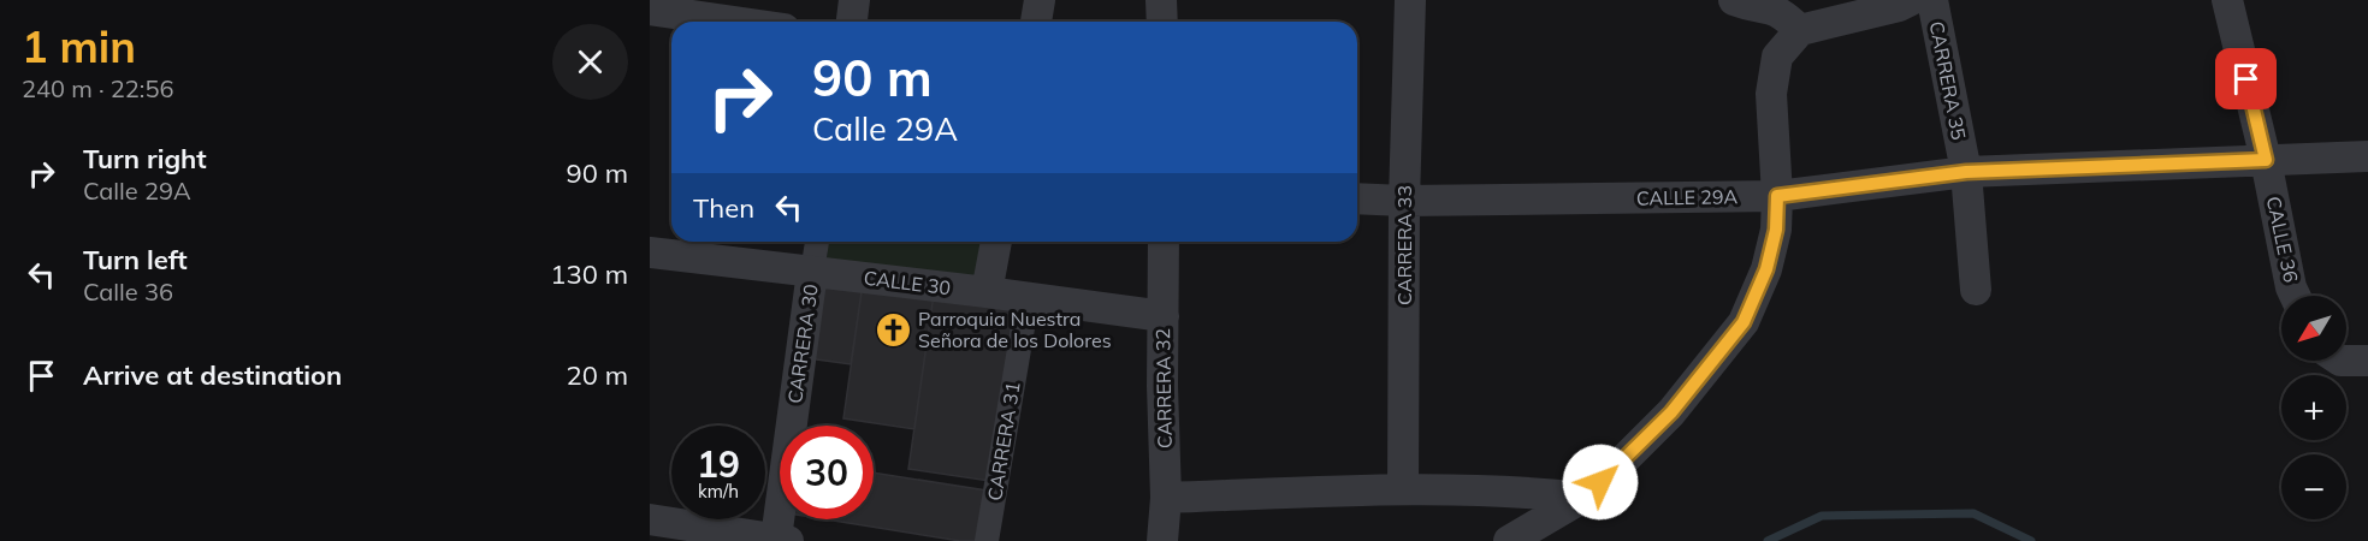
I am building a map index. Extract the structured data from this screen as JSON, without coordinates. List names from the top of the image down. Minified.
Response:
{"streets":{"street":["CARRERA 35","CALLE 29A","CALLE 36","CARRERA 33","CALLE 30","CARRERA 30","CARRERA 32","CARRERA 31"]},"crossings":[["CARRERA 35","CALLE 29A"],["CALLE 29A","CALLE 36"],["CALLE 29A","CARRERA 33"],["CALLE 30","CARRERA 30"],["CALLE 30","CARRERA 32"],["CALLE 30","CARRERA 31"]],"places":{"church":["Parroquia Nuestra Señora de los Dolores"]},"north":"bottom left","page":{"heading":["1 min","240 m · 22:56"],"turn":["90 m","Calle 29A"],"list":[{"name":"Turn right","note":"Calle 29A","value":"90 m"},{"name":"Turn left","note":"Calle 36","value":"130 m"},{"name":"Arrive at destination","value":"20 m"}],"then":"Then","map_buttons":["+","−"],"speed":"19 km/h","limit":"30"}}
